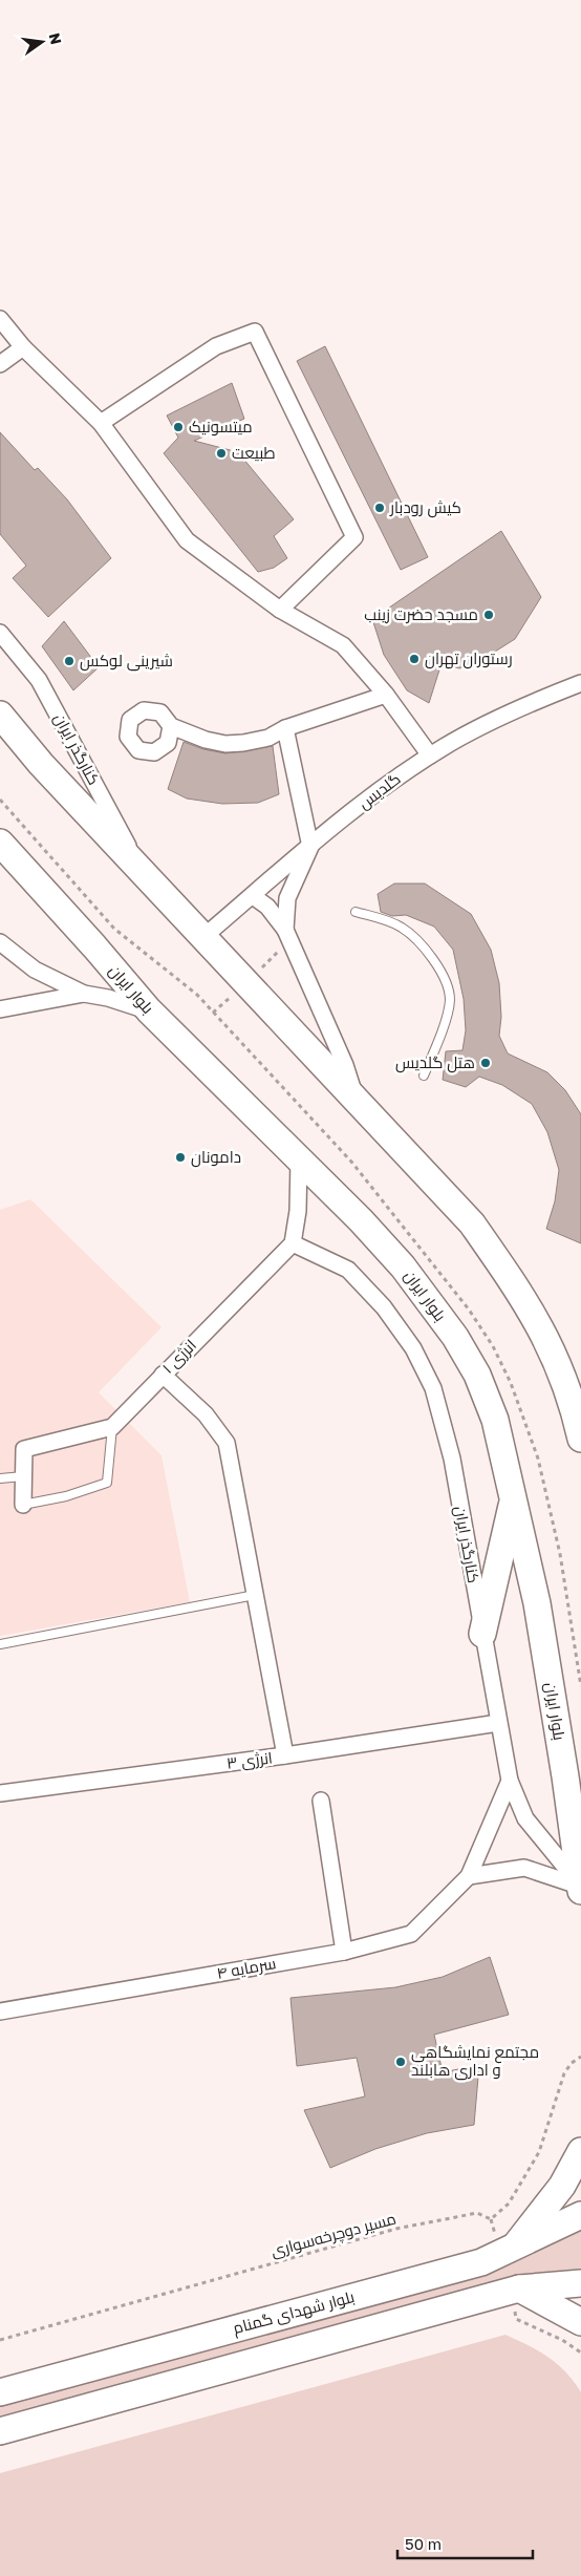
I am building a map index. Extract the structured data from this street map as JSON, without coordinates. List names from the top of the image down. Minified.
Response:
{"streets":{"main road":["بلوار ایران","بلوار شهدای گمنام"],"street":["کنارگذر ایران","گلدیس","انرژی ۱","انرژی ۳","سرمایه ۴"],"path":["مسیر دوچرخه‌سواری"]},"crossings":[["کنارگذر ایران","بلوار ایران"],["کنارگذر ایران","انرژی ۱"],["کنارگذر ایران","انرژی ۳"]],"places":["میتسونیک","طبیعت","کیش رودبار","مسجد حضرت زینب","رستوران تهران","شيرينی لوكس","هتل گلدیس","دامونان","مجتمع نمایشگاهی و اداری هابلند"],"scale_bar":"50 m","north":"right"}
